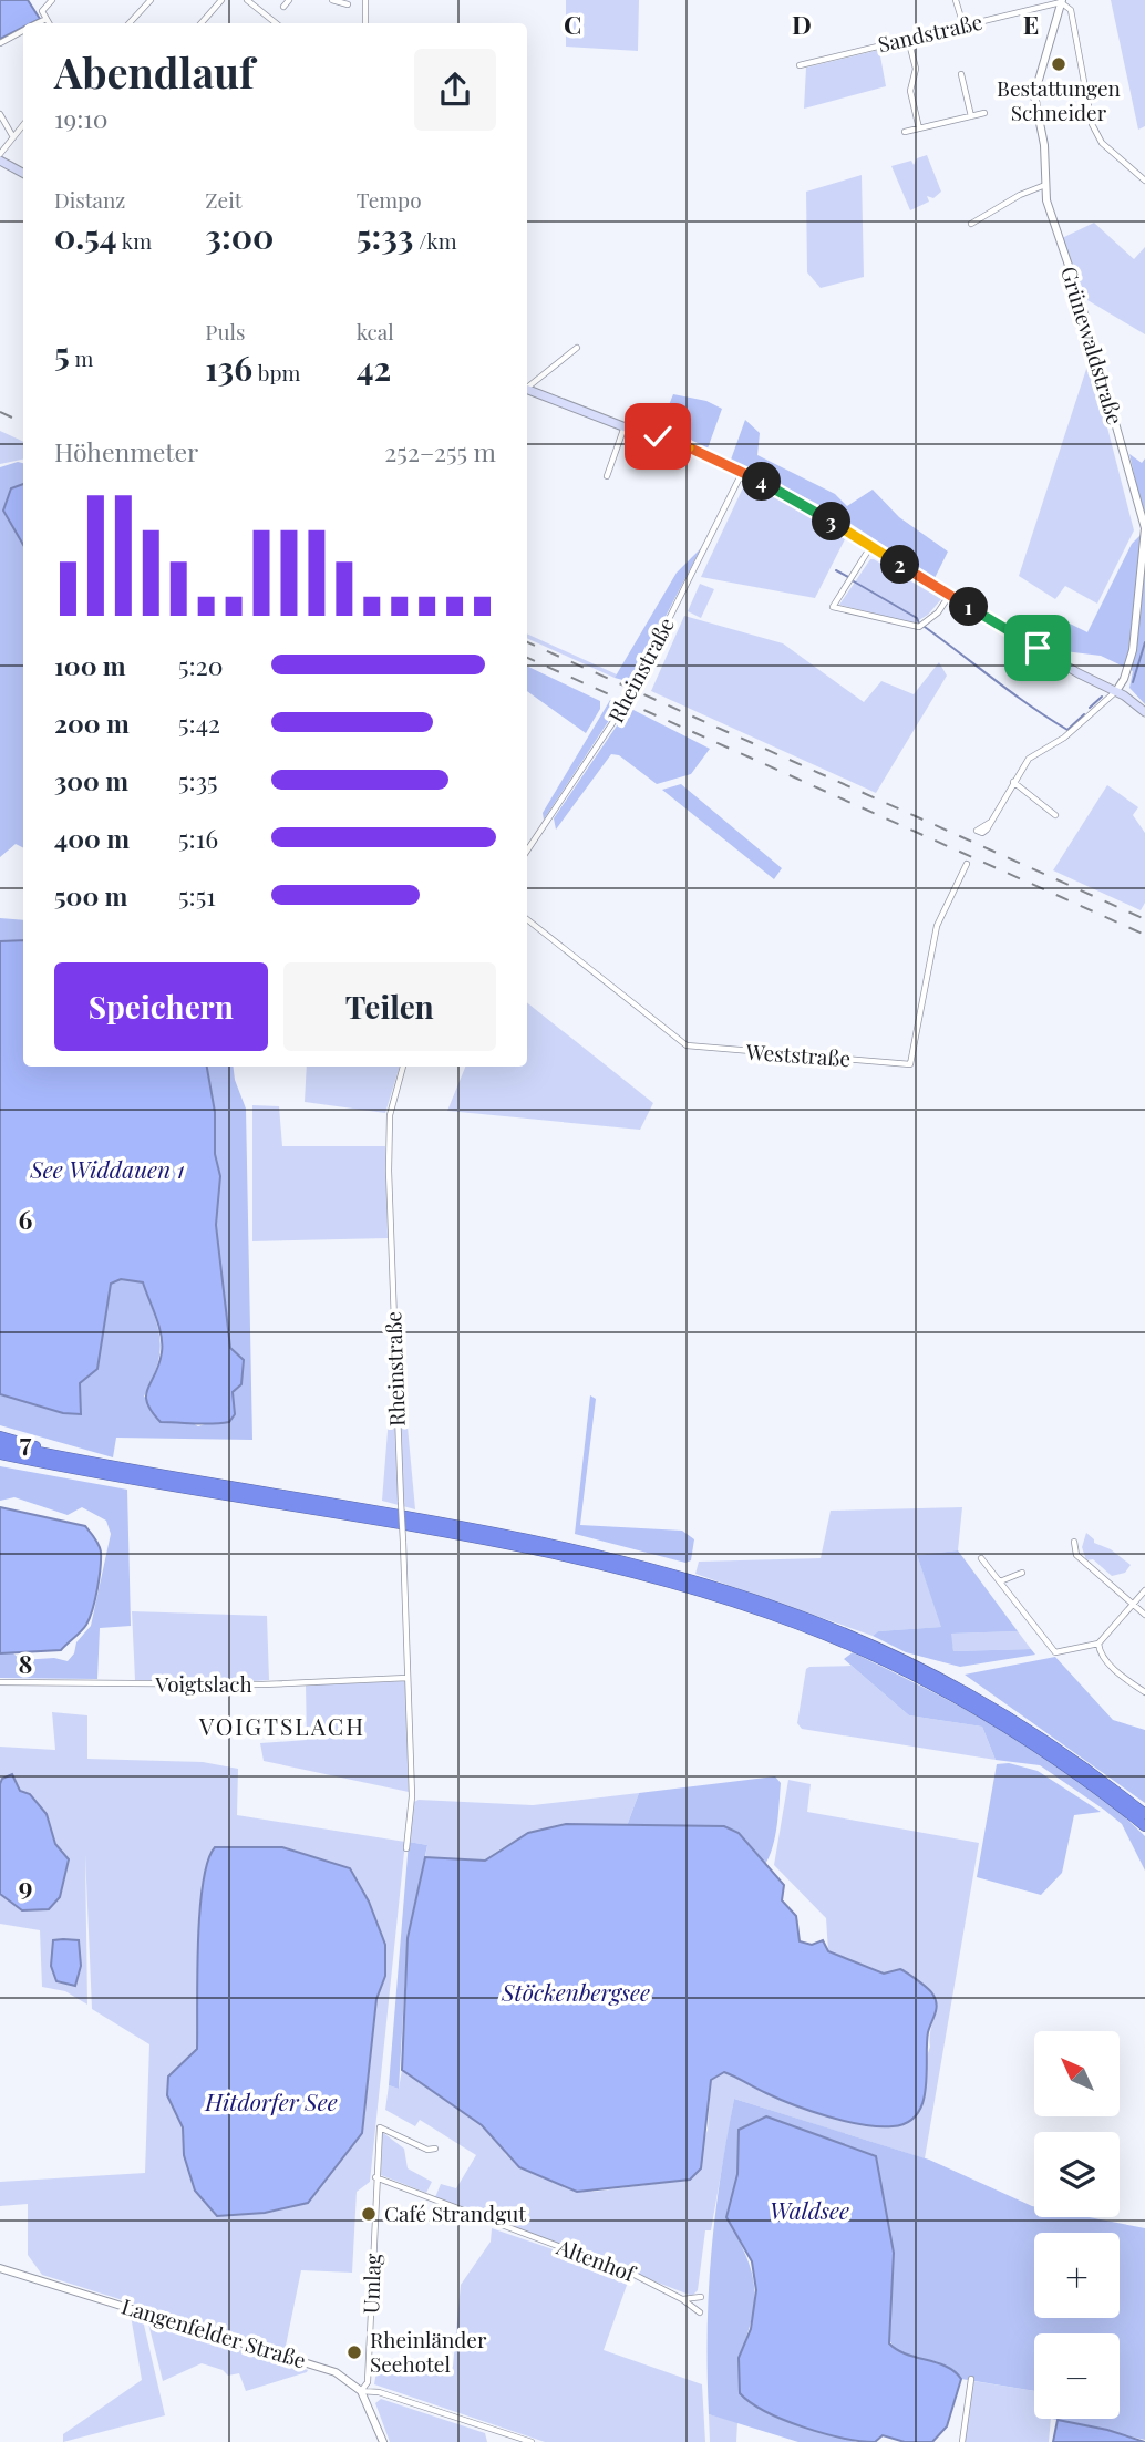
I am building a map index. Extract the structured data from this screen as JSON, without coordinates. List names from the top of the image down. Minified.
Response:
{"streets":{"street":["Sandstraße","Grünewaldstraße","Rheinstraße","Weststraße","Voigtslach","Altenhof","Umlag","Langenfelder Straße"]},"crossings":[["Sandstraße","Grünewaldstraße"],["Rheinstraße","Voigtslach"],["Altenhof","Umlag"],["Umlag","Langenfelder Straße"]],"districts":["VOIGTSLACH"],"water":["See Widdauen 1","Stöckenbergsee","Hitdorfer See","Waldsee"],"places":["Bestattungen Schneider","Café Strandgut","Rheinländer Seehotel"],"north":"top left","page":{"heading":["Abendlauf","19:10"],"stats":[["Distanz","0.54 km"],["Zeit","3:00"],["Tempo","5:33 /km"],["5 m"],["Puls","136 bpm"],["kcal","42"]],"chart":["Höhenmeter","252–255 m"],"pins":["4","3","2","1"],"list":[{"name":"100 m","note":"5:20"},{"name":"200 m","note":"5:42"},{"name":"300 m","note":"5:35"},{"name":"400 m","note":"5:16"},{"name":"500 m","note":"5:51"}],"buttons":["Speichern","Teilen"],"map_buttons":["+","−"]},"grid":{"columns":["C","D","E"],"rows":["6","7","8","9"]}}
